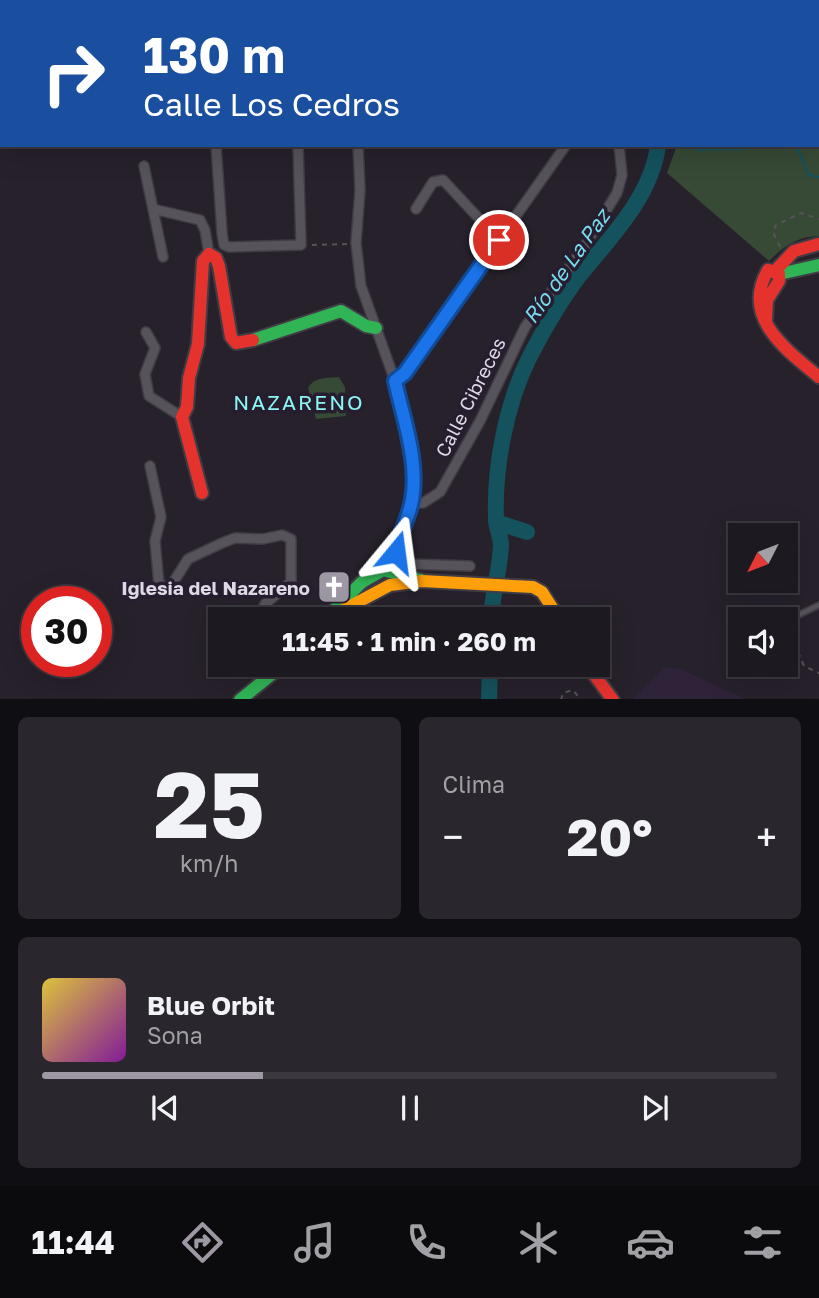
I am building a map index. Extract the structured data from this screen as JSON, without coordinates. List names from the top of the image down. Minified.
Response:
{"streets":{"street":["Calle Cibreces"]},"districts":["NAZARENO"],"water":["Río de La Paz"],"places":{"church":["Iglesia del Nazareno"]},"north":"bottom left","page":{"turn":["130 m","Calle Los Cedros"],"limit":"30","trip":"11:45 · 1 min · 260 m","tile":[["25","km/h"],"Clima"],"heat":["−","20°","+"],"song":["Blue Orbit","Sona"],"tabs":"11:44"}}
